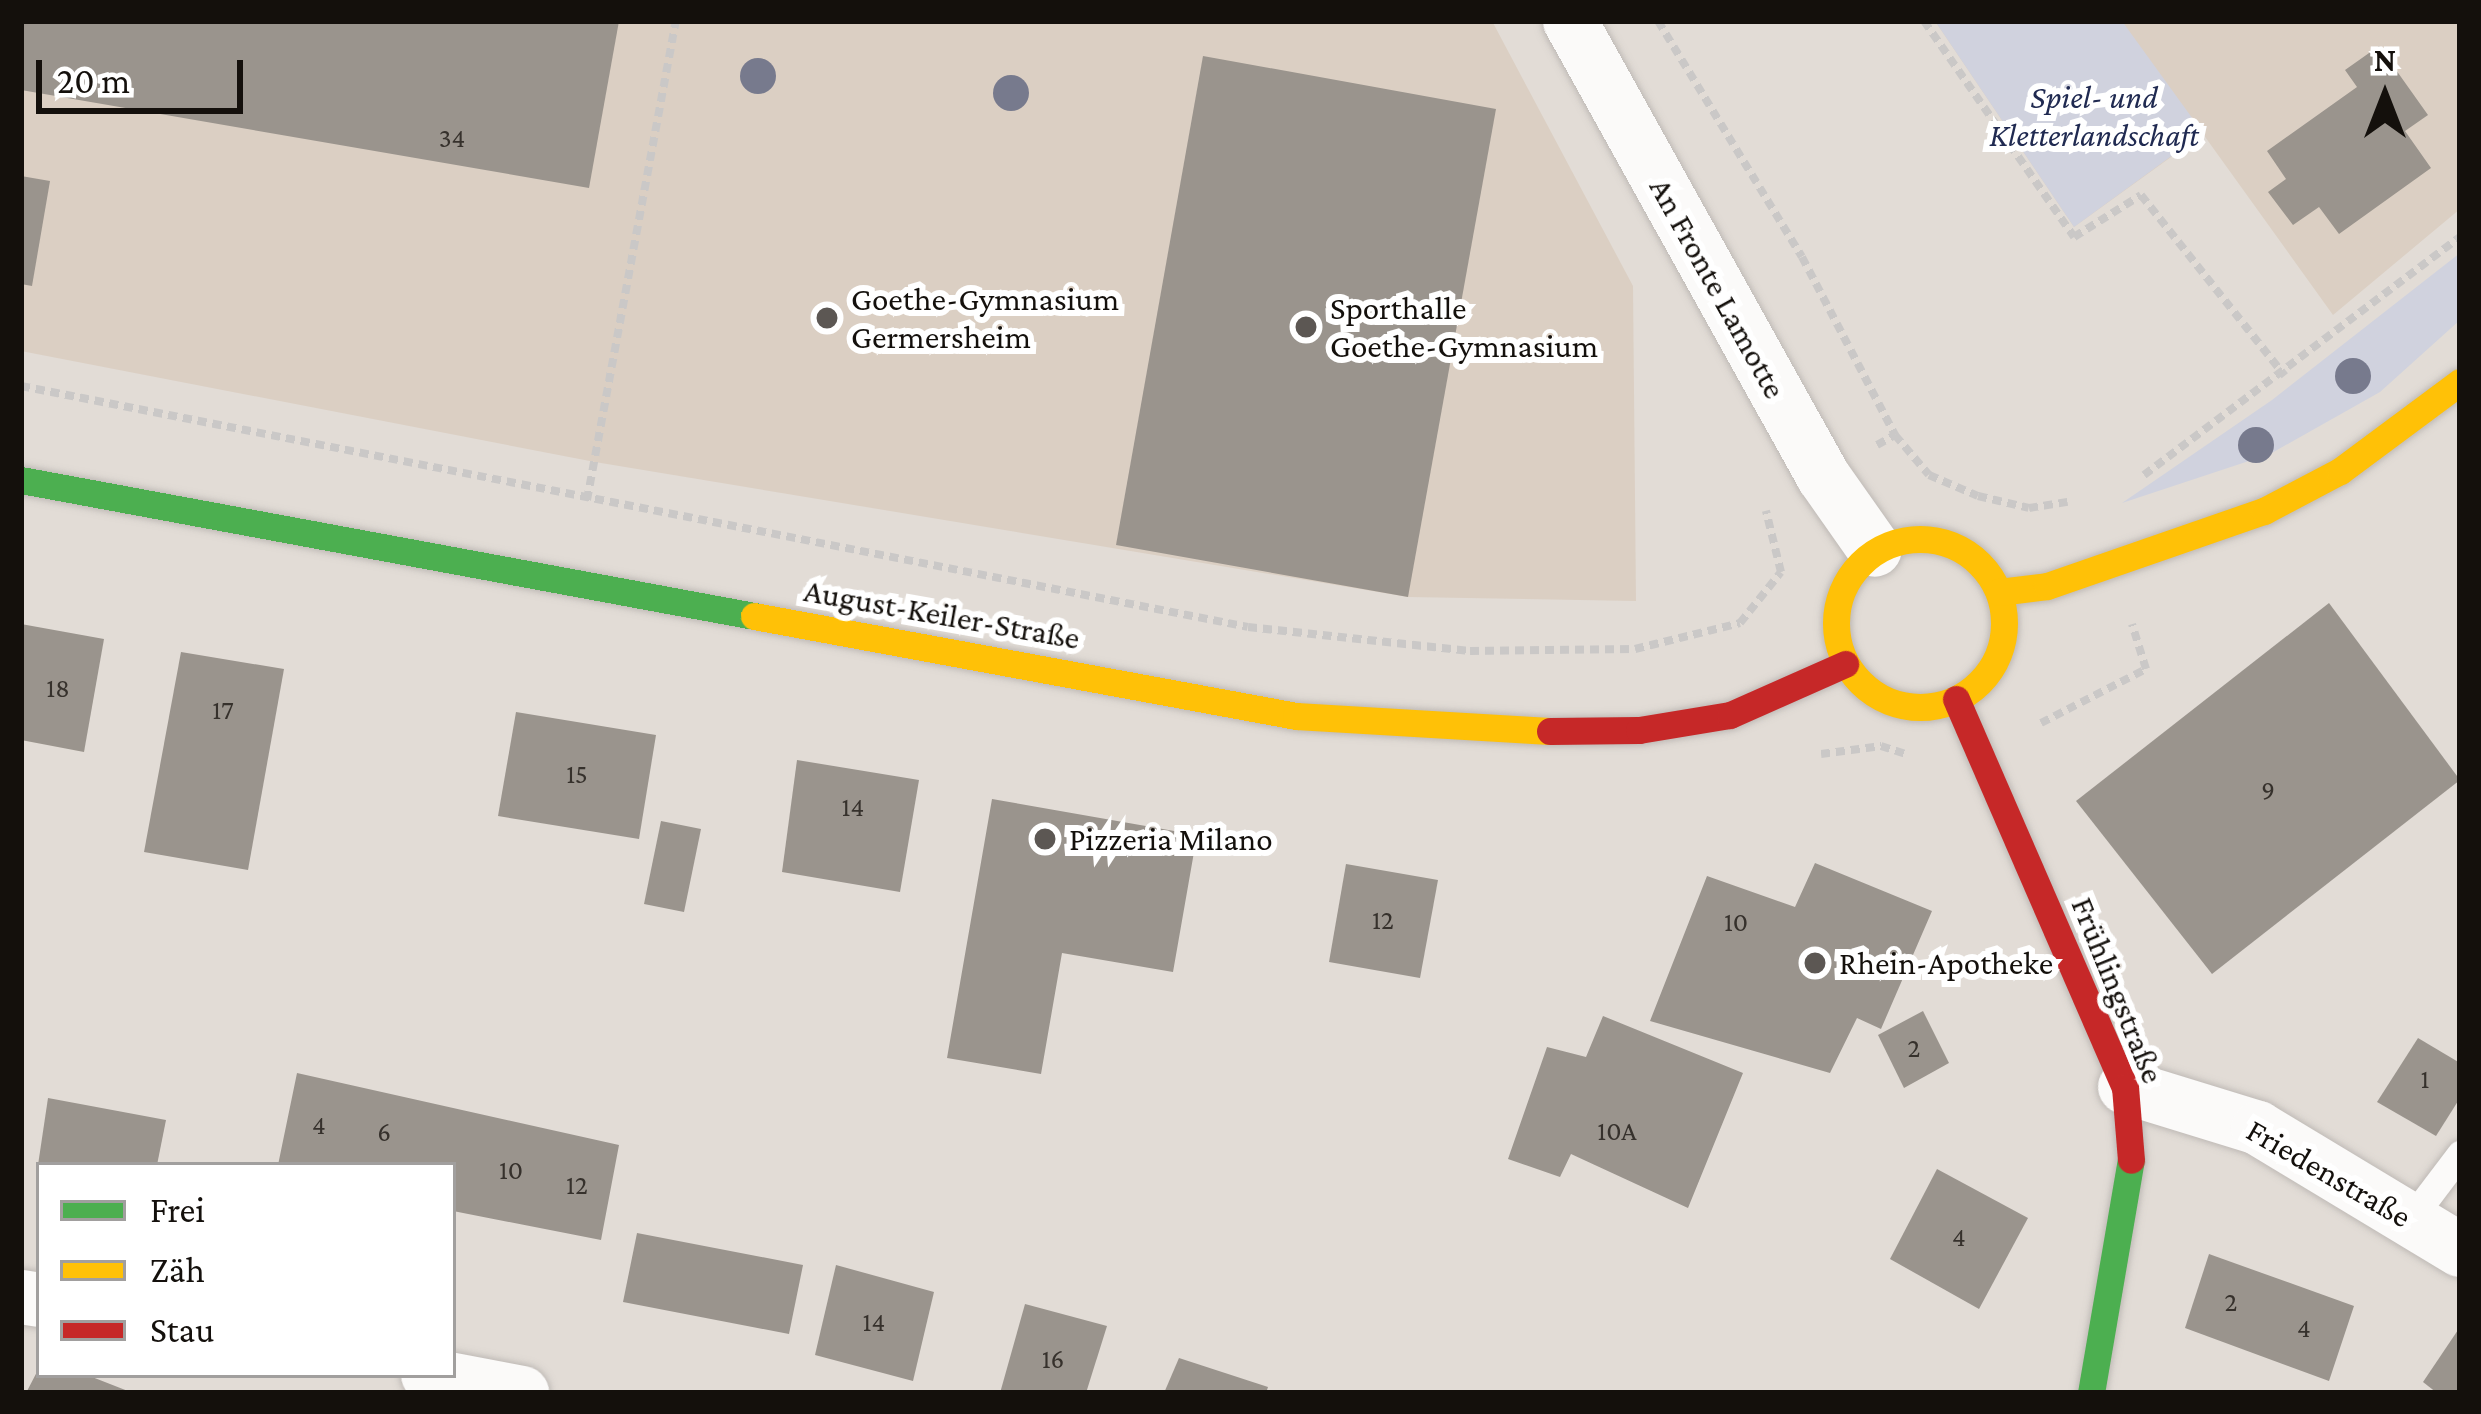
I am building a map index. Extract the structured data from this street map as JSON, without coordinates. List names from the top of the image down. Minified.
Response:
{"streets":{"street":["An Fronte Lamotte","August-Keiler-Straße","Frühlingstraße","Friedenstraße"]},"crossings":[["An Fronte Lamotte","August-Keiler-Straße"],["An Fronte Lamotte","Frühlingstraße"],["August-Keiler-Straße","Frühlingstraße"],["Frühlingstraße","Friedenstraße"]],"parks":["Spiel- und Kletterlandschaft"],"places":["Goethe-Gymnasium Germersheim","Sporthalle Goethe-Gymnasium","Pizzeria Milano","Rhein-Apotheke"],"house_numbers":["34","18","17","15","9","14","12","10","2","1","4","10A","6","10","12","4","2","14","4","16"],"legend":["Frei","Zäh","Stau"],"scale_bar":"20 m","north":"top"}
